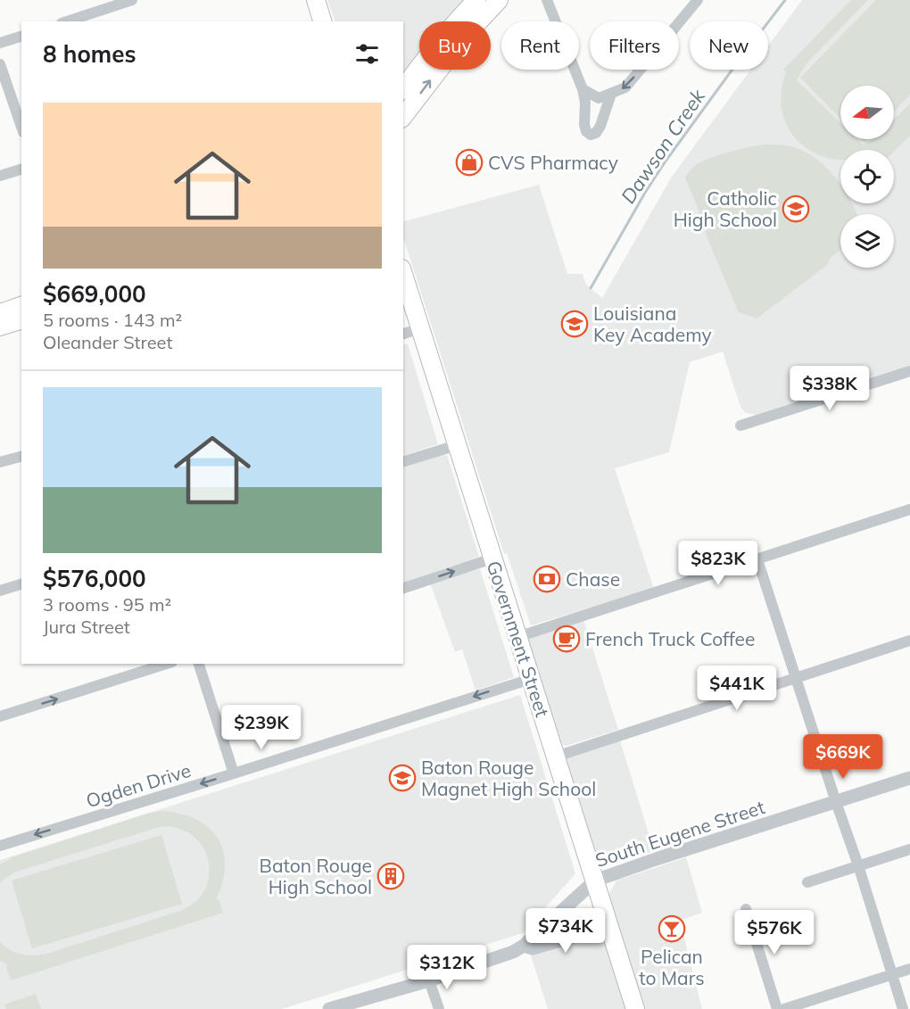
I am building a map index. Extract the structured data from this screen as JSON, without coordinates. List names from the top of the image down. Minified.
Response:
{"streets":{"main road":["Government Street"],"street":["Ogden Drive","South Eugene Street"]},"crossings":[["Government Street","Ogden Drive"],["Government Street","South Eugene Street"]],"one_way":["Ogden Drive"],"water":["Dawson Creek"],"places":{"shop":["CVS Pharmacy"],"school or university":["Catholic High School","Louisiana Key Academy","Baton Rouge Magnet High School"],"bank":["Chase"],"cafe":["French Truck Coffee"],"building":["Baton Rouge High School"],"bar":["Pelican to Mars"]},"north":"left","page":{"chip":["Buy","Rent","Filters","New"],"heading":"8 homes","list":[{"name":"$669,000","note":"5 rooms · 143 m² · Oleander Street"},{"name":"$576,000","note":"3 rooms · 95 m² · Jura Street"}],"price":["$338K","$823K","$441K","$239K","$669K","$734K","$576K","$312K"]}}
